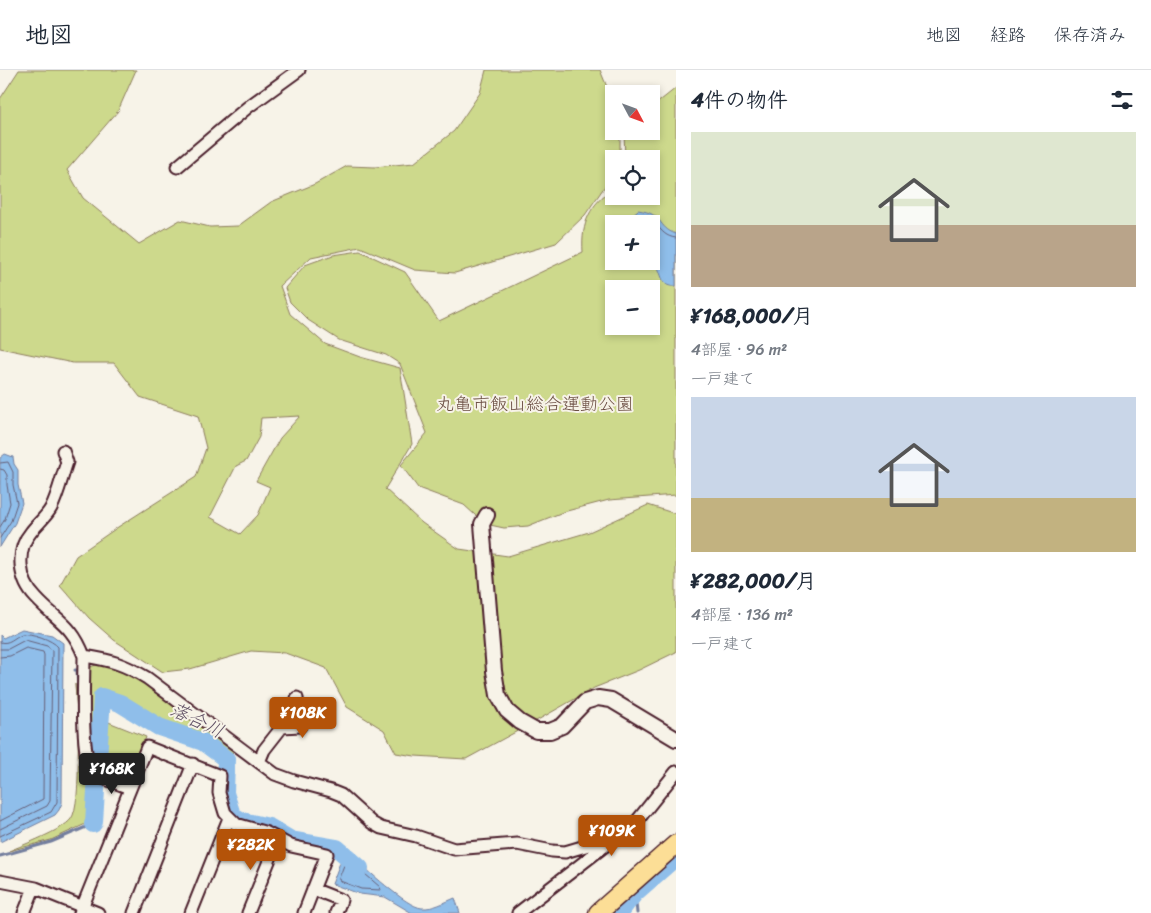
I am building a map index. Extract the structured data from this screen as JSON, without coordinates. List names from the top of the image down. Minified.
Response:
{"water":["落合川"],"parks":["丸亀市飯山総合運動公園"],"north":"bottom right","page":{"header":"地図","nav":["地図","経路","保存済み"],"heading":"4件の物件","map_buttons":["+","−"],"list":[{"name":"¥168,000/月","note":"4部屋 · 96 m² · 一戸建て"},{"name":"¥282,000/月","note":"4部屋 · 136 m² · 一戸建て"}],"price":["¥108K","¥168K","¥109K","¥282K"]}}
